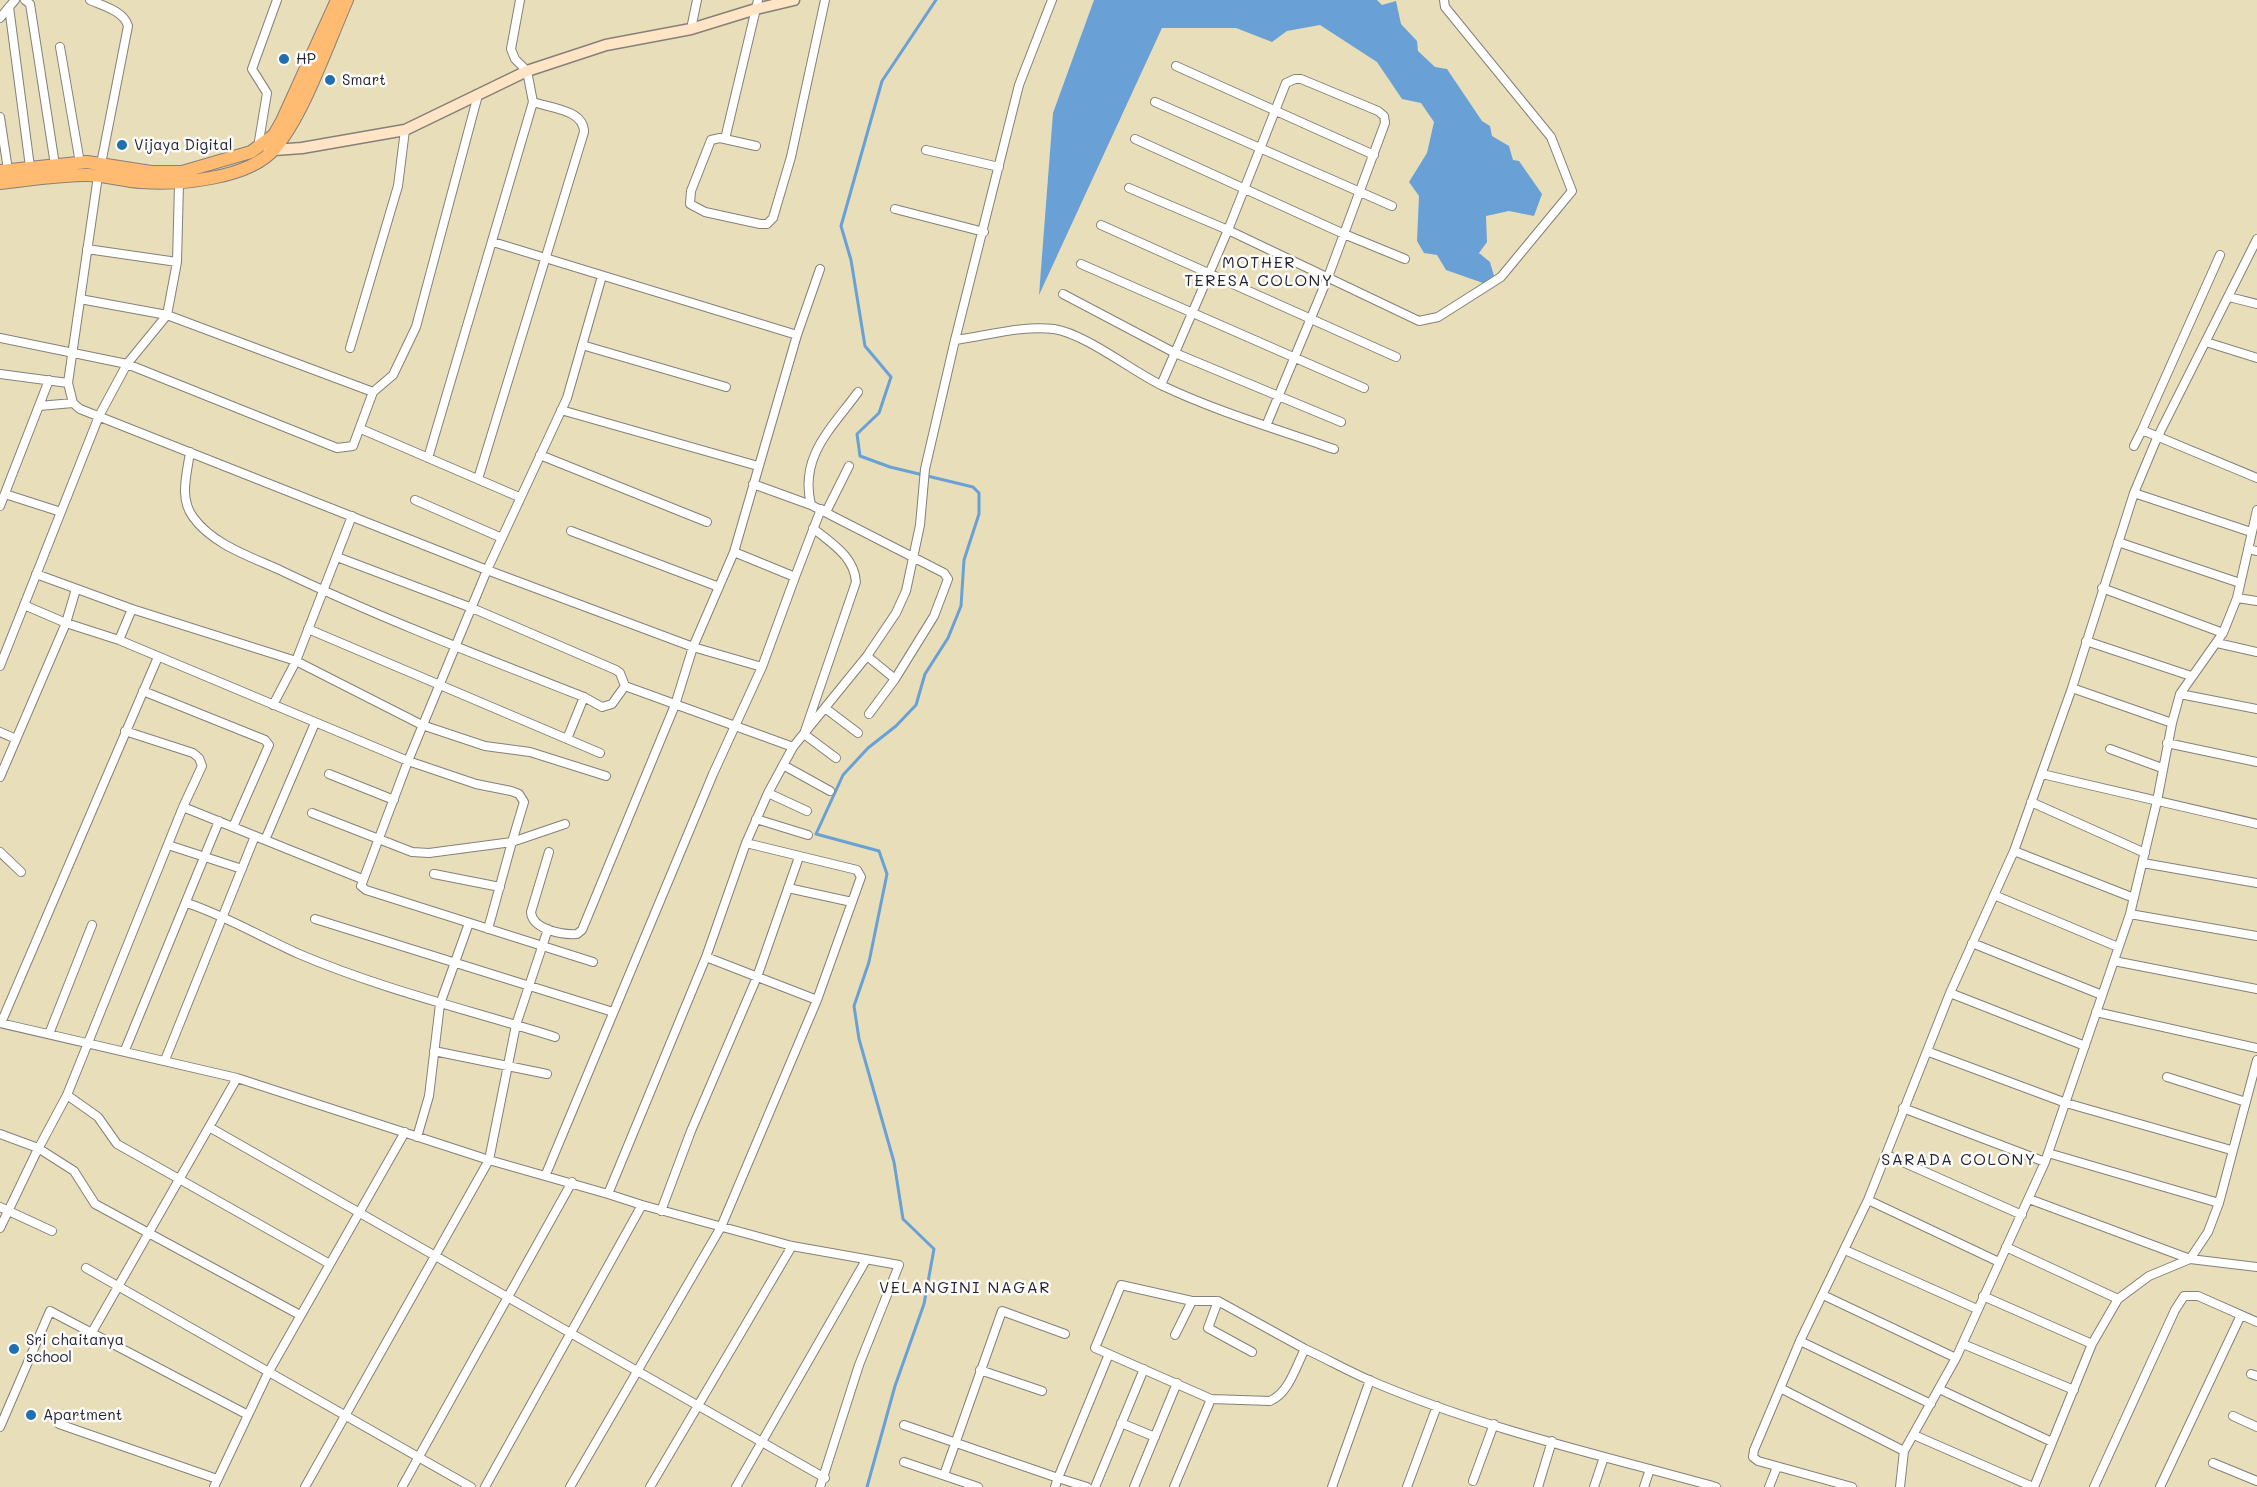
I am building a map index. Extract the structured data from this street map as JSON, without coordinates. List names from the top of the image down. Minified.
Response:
{"districts":["MOTHER TERESA COLONY","SARADA COLONY","VELANGINI NAGAR"],"places":["HP","Smart","Vijaya Digital","Sri chaitanya school","Apartment"]}
